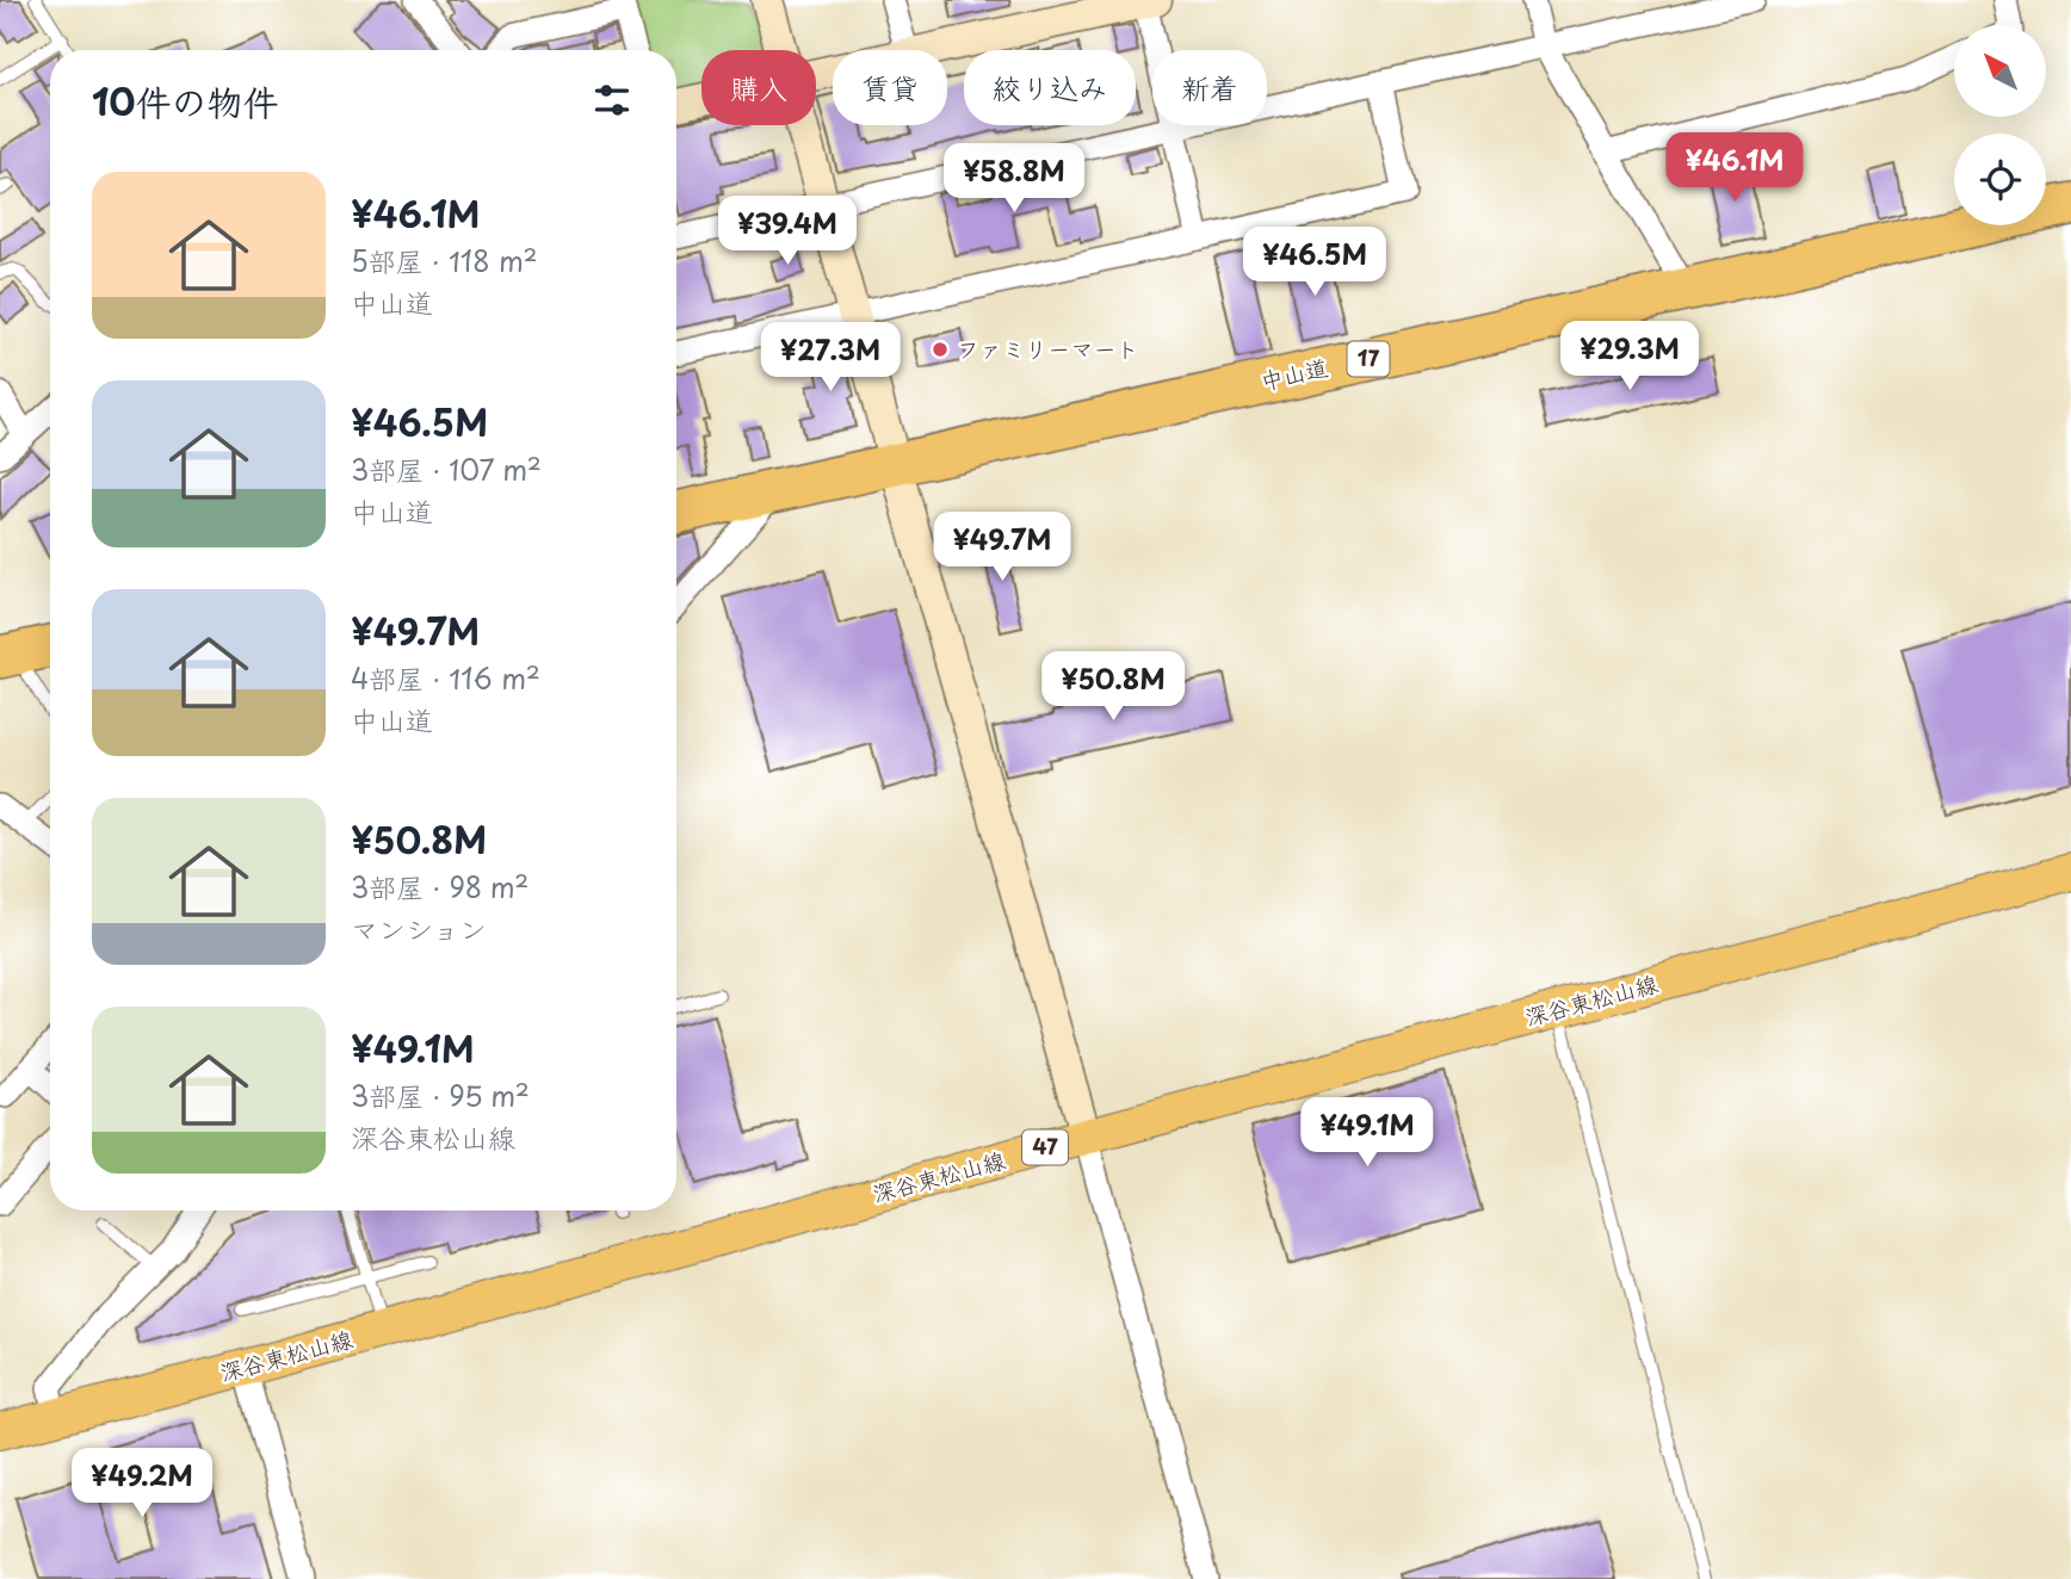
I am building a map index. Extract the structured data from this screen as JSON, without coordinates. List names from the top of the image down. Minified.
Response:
{"streets":{"highway":["17","中山道"],"main road":["深谷東松山線","47"]},"places":["ファミリーマート"],"north":"top left","page":{"chip":["購入","賃貸","絞り込み","新着"],"heading":"10件の物件","price":["¥46.1M","¥58.8M","¥39.4M","¥46.5M","¥29.3M","¥27.3M","¥49.7M","¥50.8M","¥49.1M","¥49.2M"],"list":[{"name":"¥46.1M","note":"5部屋 · 118 m² · 中山道"},{"name":"¥46.5M","note":"3部屋 · 107 m² · 中山道"},{"name":"¥49.7M","note":"4部屋 · 116 m² · 中山道"},{"name":"¥50.8M","note":"3部屋 · 98 m² · マンション"},{"name":"¥49.1M","note":"3部屋 · 95 m² · 深谷東松山線"}]}}
